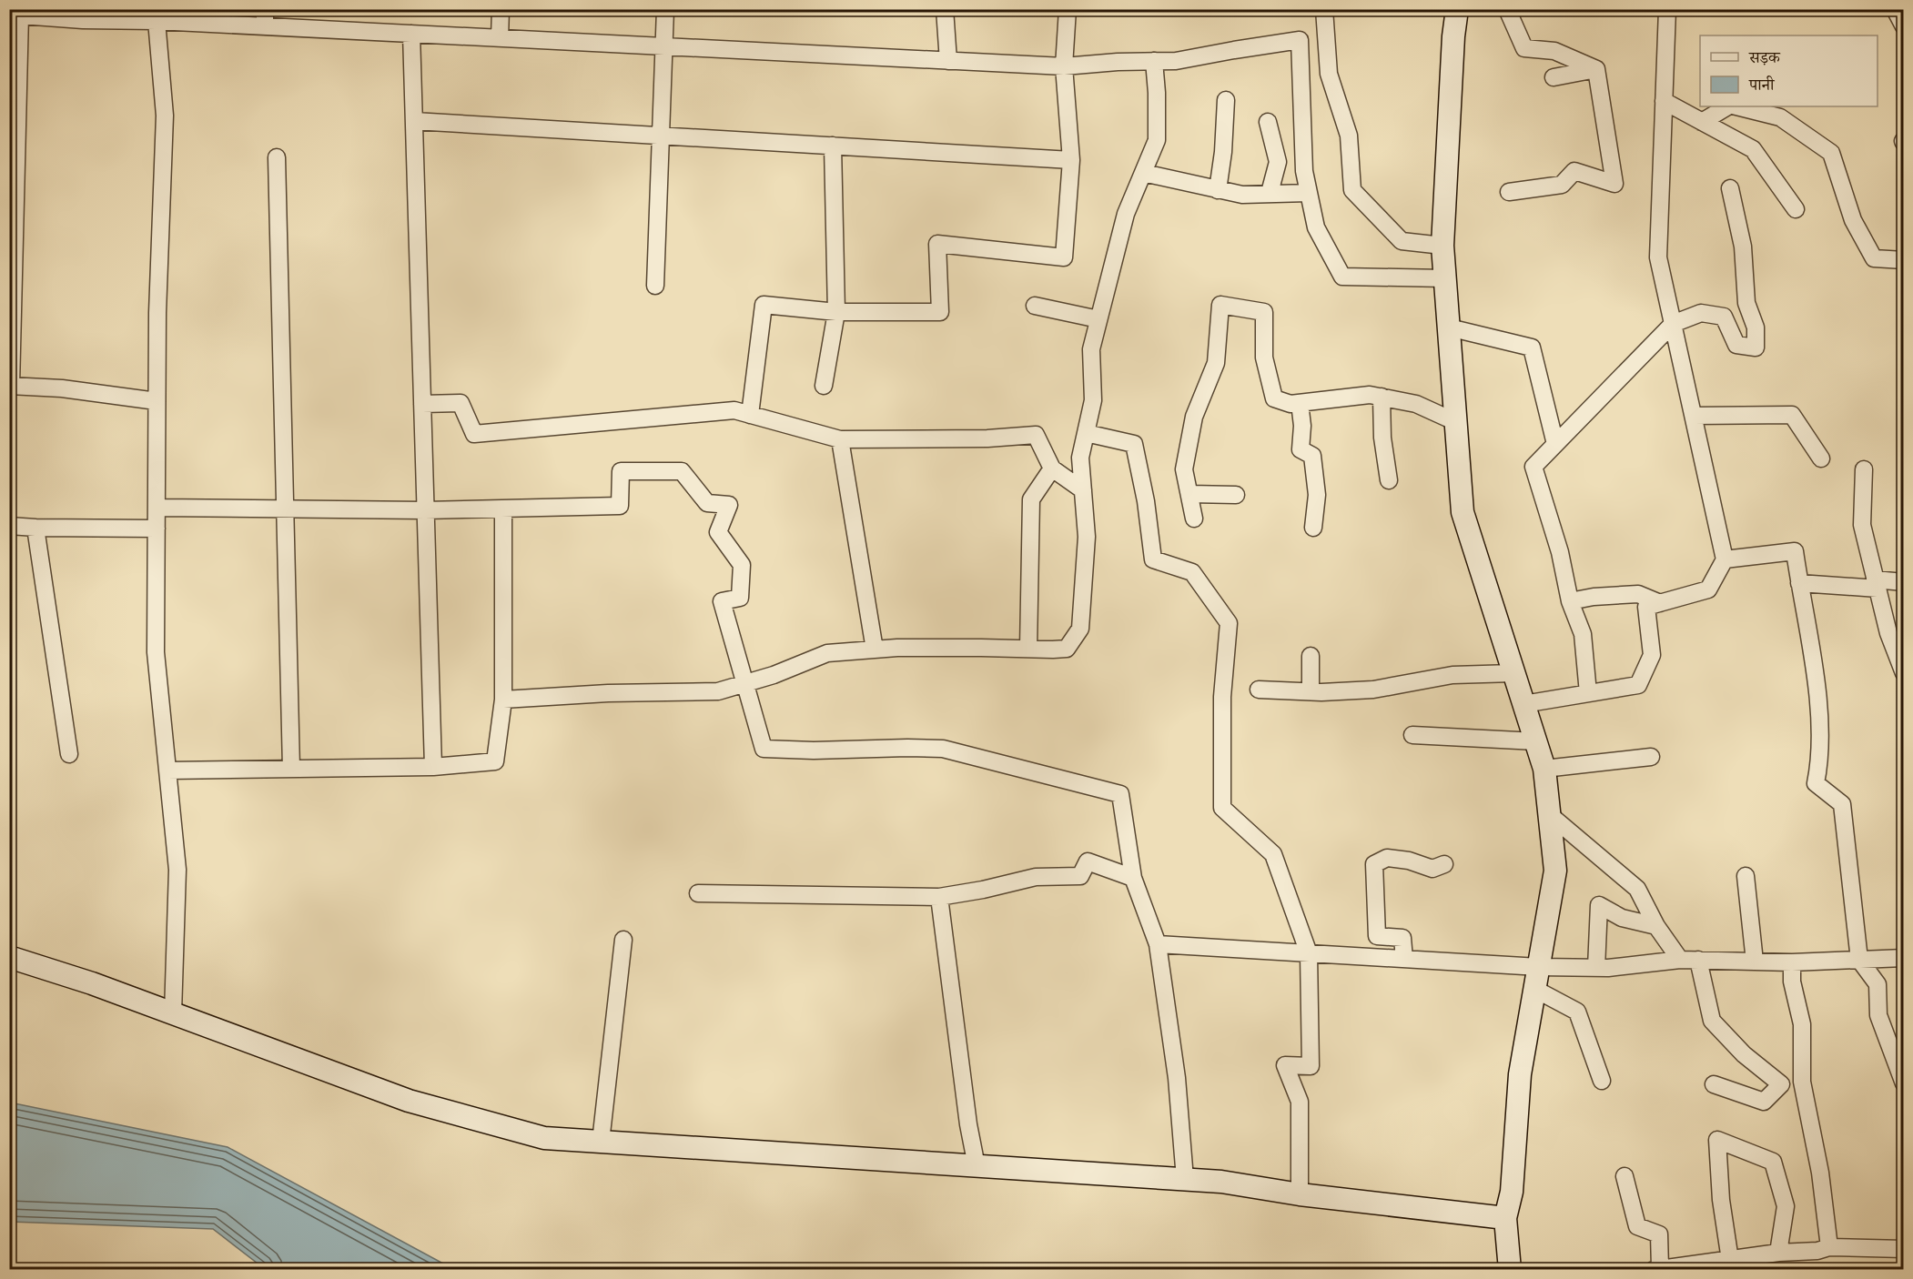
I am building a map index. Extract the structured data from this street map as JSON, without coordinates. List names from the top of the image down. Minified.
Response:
{"legend":["सड़क","पानी"]}
